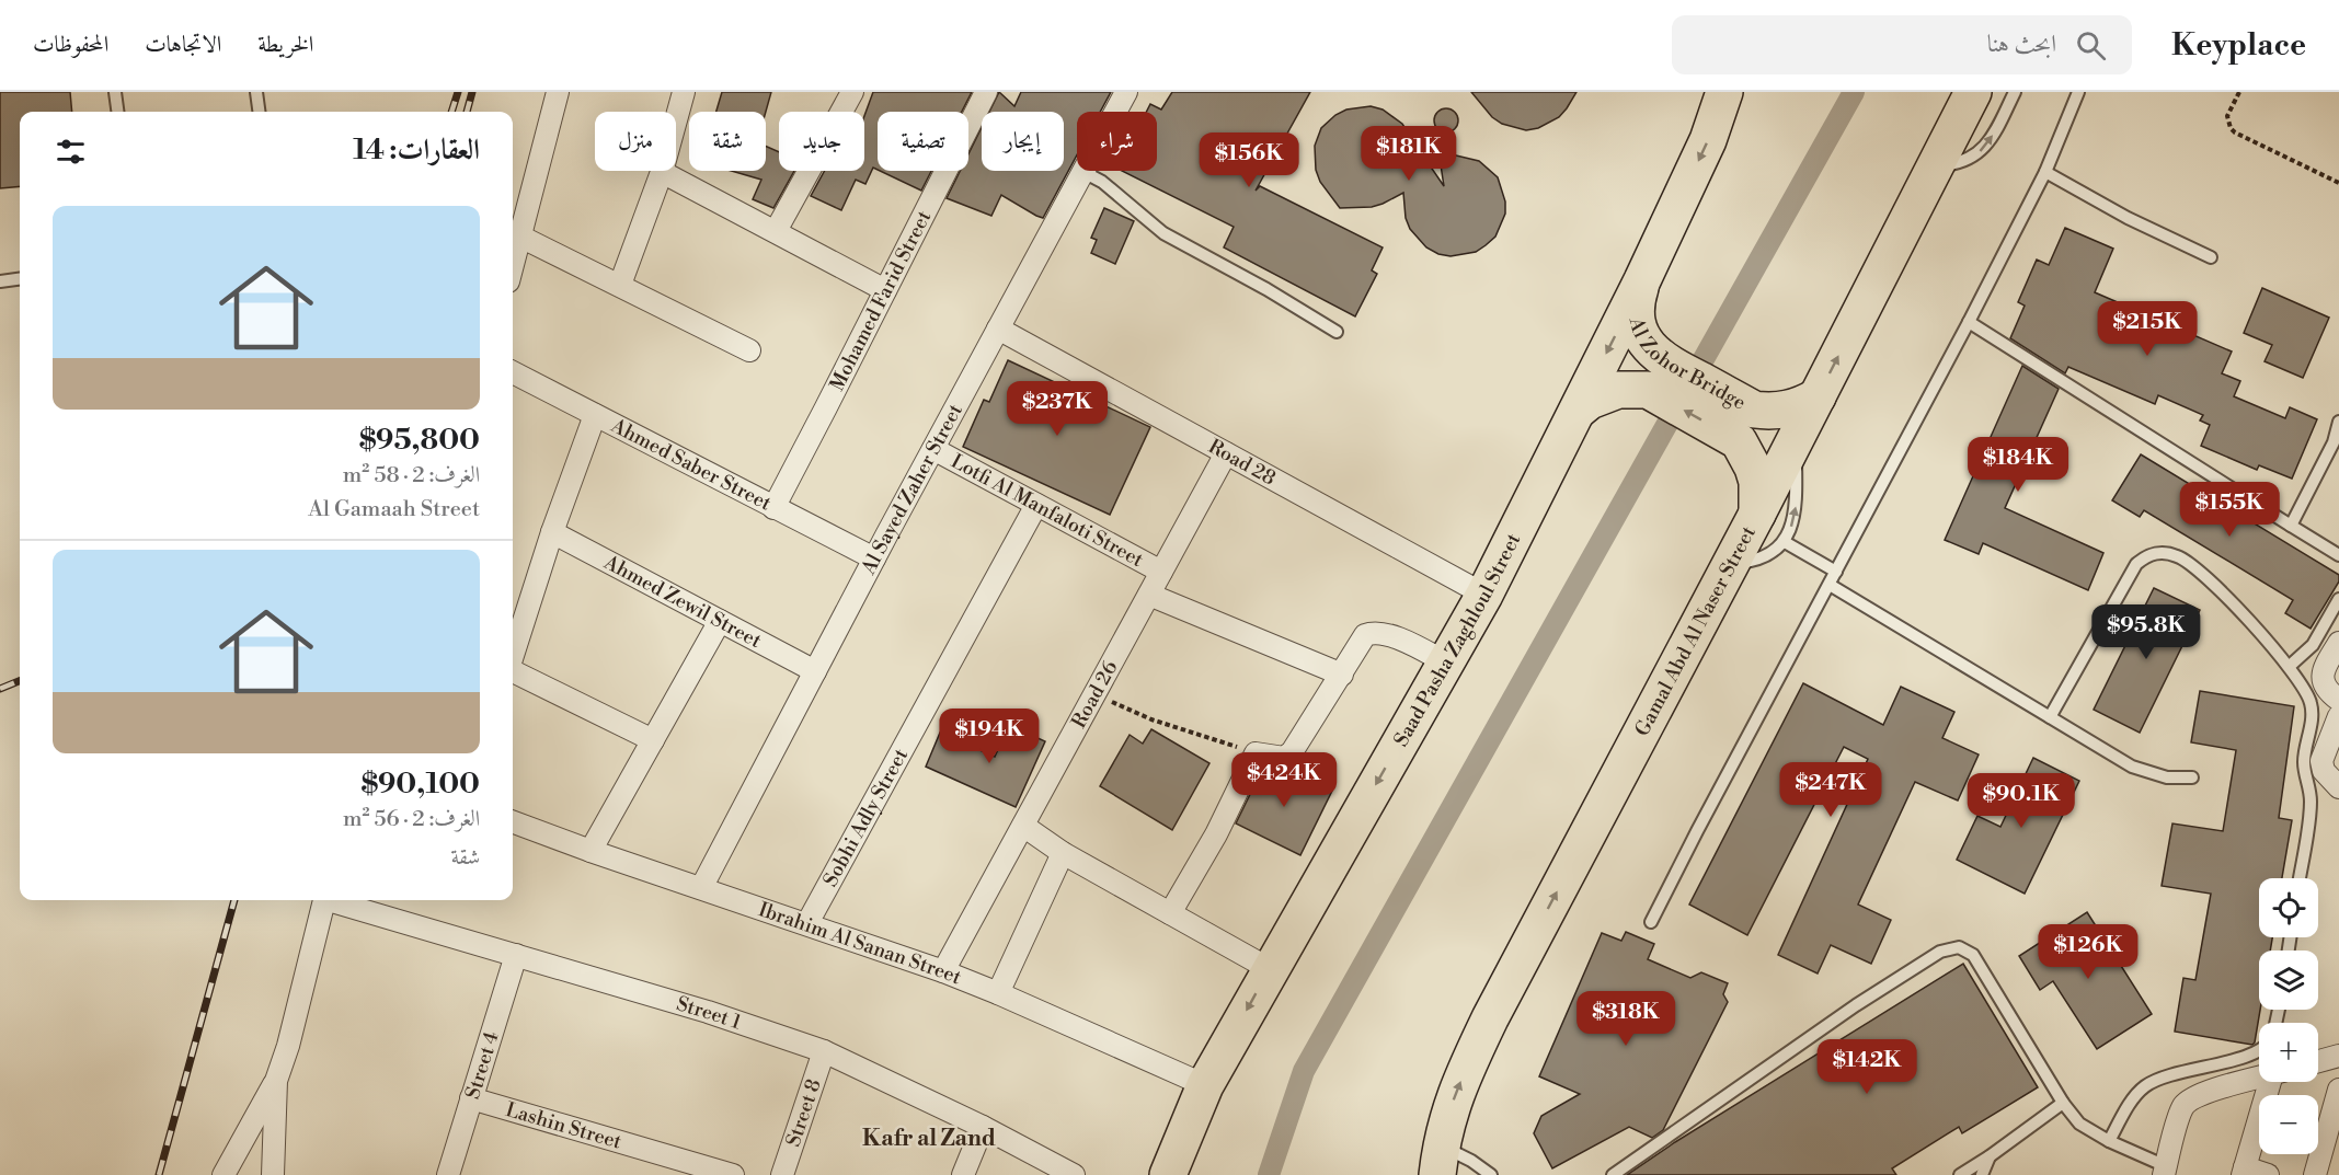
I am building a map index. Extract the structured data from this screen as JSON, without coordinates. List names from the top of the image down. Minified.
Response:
{"streets":{"highway":["Al Zohor Bridge","Gamal Abd Al Naser Street","Saad Pasha Zaghloul Street"],"street":["Mohamed Farid Street","Road 28","Ahmed Saber Street","Al Sayed Zaher Street","Lotfi Al Manfaloti Street","Ahmed Zewil Street","Road 26","Sobhi Adly Street","Ibrahim Al Sanan Street","Street 1","Street 4","Street 8","Lashin Street"]},"crossings":[["Mohamed Farid Street","Ahmed Saber Street"],["Al Zohor Bridge","Gamal Abd Al Naser Street"],["Al Zohor Bridge","Saad Pasha Zaghloul Street"],["Road 28","Al Sayed Zaher Street"],["Road 28","Saad Pasha Zaghloul Street"],["Road 28","Road 26"],["Ahmed Saber Street","Al Sayed Zaher Street"],["Al Sayed Zaher Street","Lotfi Al Manfaloti Street"],["Al Sayed Zaher Street","Ahmed Zewil Street"],["Al Sayed Zaher Street","Ibrahim Al Sanan Street"],["Lotfi Al Manfaloti Street","Road 26"],["Lotfi Al Manfaloti Street","Sobhi Adly Street"],["Saad Pasha Zaghloul Street","Ibrahim Al Sanan Street"],["Road 26","Ibrahim Al Sanan Street"],["Sobhi Adly Street","Ibrahim Al Sanan Street"],["Street 1","Street 4"],["Street 1","Street 8"],["Street 4","Lashin Street"]],"one_way":["Al Zohor Bridge","Gamal Abd Al Naser Street","Saad Pasha Zaghloul Street"],"districts":["Kafr al Zand"],"page":{"header":"Keyplace","search":"ابحث هنا","nav":["الخريطة","الاتجاهات","المحفوظات"],"chip":["شراء","إيجار","تصفية","جديد","شقة","منزل"],"heading":"العقارات: 14","price":["$181K","$156K","$215K","$237K","$184K","$155K","$95.8K","$194K","$424K","$247K","$90.1K","$126K","$318K","$142K"],"list":[{"name":"$95,800","note":"الغرف: 2 · 58 m² · Al Gamaah Street"},{"name":"$90,100","note":"الغرف: 2 · 56 m² · شقة"}],"map_buttons":["+","−"]}}
